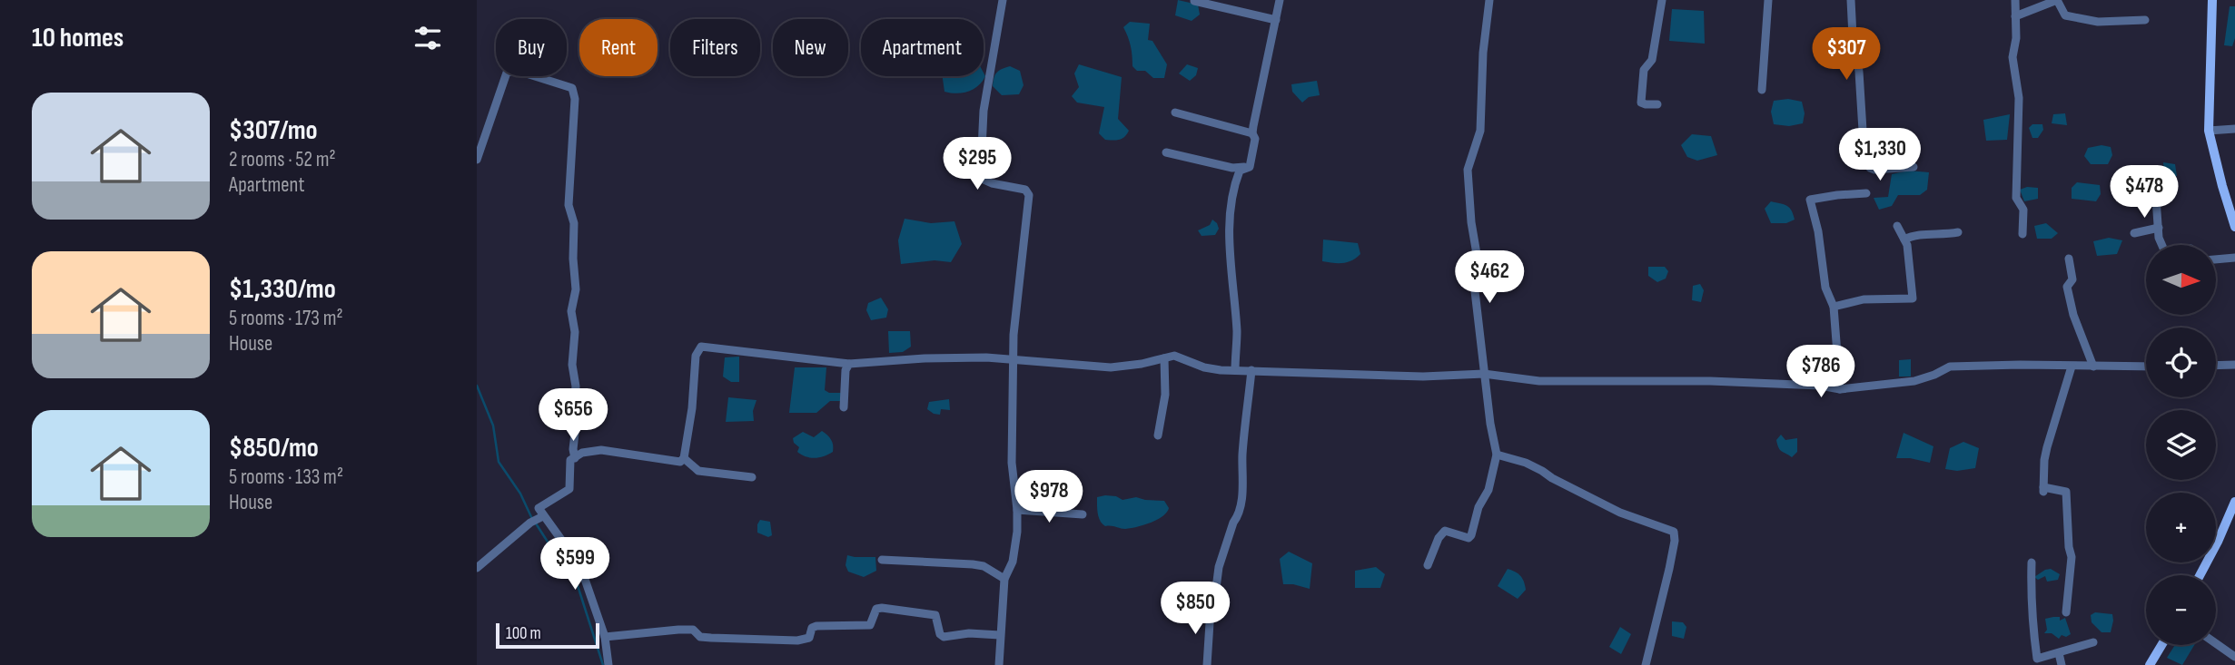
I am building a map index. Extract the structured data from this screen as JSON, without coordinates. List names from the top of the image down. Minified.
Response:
{"scale_bar":"100 m","north":"right","page":{"heading":"10 homes","chip":["Buy","Rent","Filters","New","Apartment"],"price":["$307","$1,330","$295","$478","$462","$786","$656","$978","$599","$850"],"list":[{"name":"$307/mo","note":"2 rooms · 52 m² · Apartment"},{"name":"$1,330/mo","note":"5 rooms · 173 m² · House"},{"name":"$850/mo","note":"5 rooms · 133 m² · House"}],"map_buttons":["+","−"],"scale":"100 m"}}
